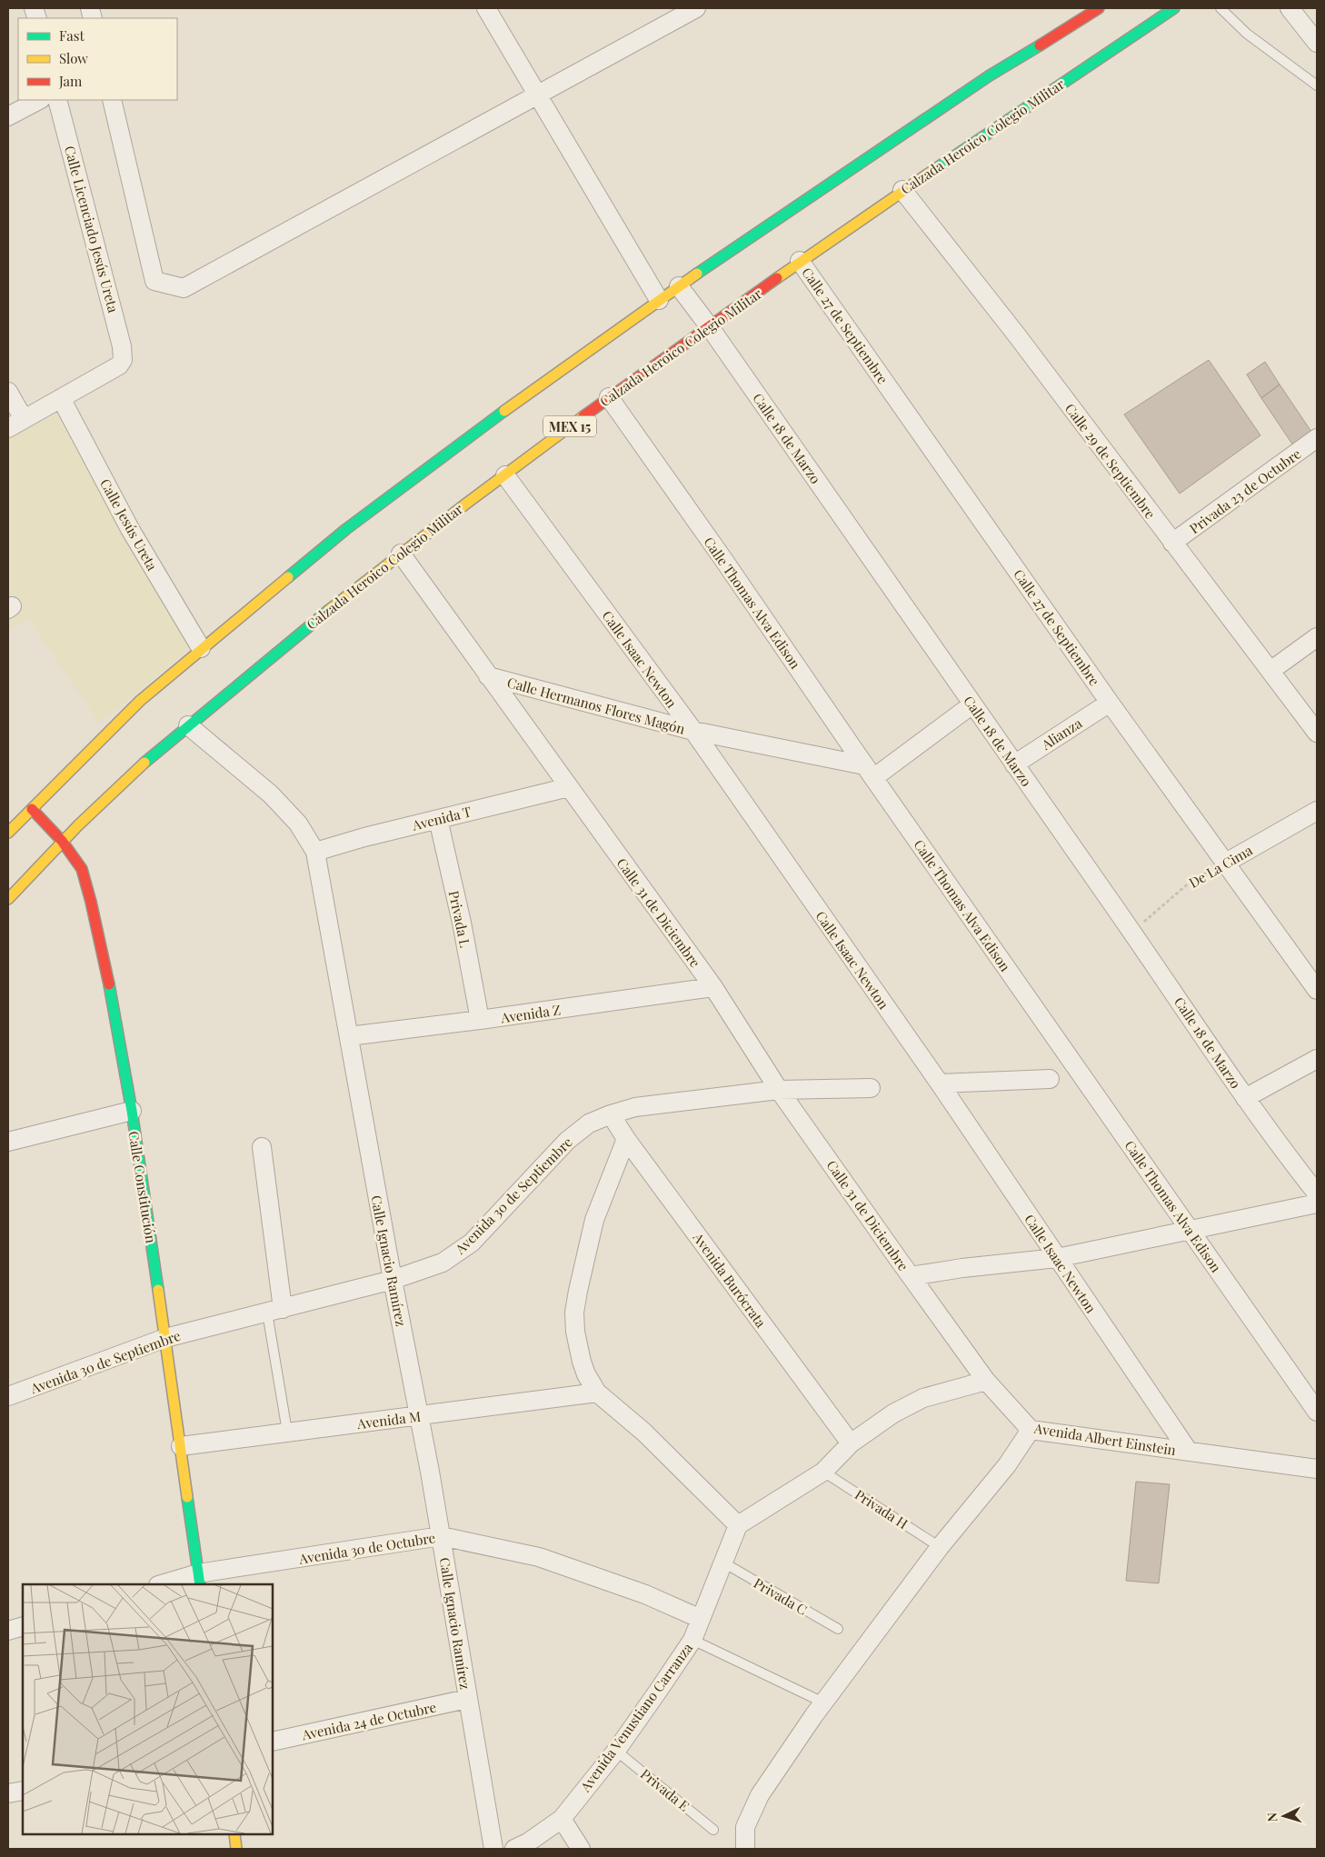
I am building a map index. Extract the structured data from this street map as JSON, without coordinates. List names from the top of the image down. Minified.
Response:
{"streets":{"main road":["Calzada Heroico Colegio Militar","MEX 15","Calle Constitución"],"street":["Calle Licenciado Jesús Ureta","Calle 27 de Septiembre","Calle 18 de Marzo","Calle 29 de Septiembre","Privada 23 de Octubre","Calle Jesús Ureta","Calle Thomas Alva Edison","Calle Isaac Newton","Calle Hermanos Flores Magón","Alianza","Avenida T","De La Cima","Calle 31 de Diciembre","Privada L","Avenida Z","Avenida 30 de Septiembre","Calle Ignacio Ramírez","Avenida Burócrata","Avenida M","Avenida Albert Einstein","Avenida 30 de Octubre","Avenida Venustiano Carranza","Avenida 24 de Octubre"],"lane":["Privada H","Privada C","Privada E"]},"crossings":[["Calzada Heroico Colegio Militar","Calle 27 de Septiembre"],["Calzada Heroico Colegio Militar","Calle 18 de Marzo"],["Calzada Heroico Colegio Militar","Calle 29 de Septiembre"],["Calzada Heroico Colegio Militar","Calle Thomas Alva Edison"],["Calzada Heroico Colegio Militar","Calle Isaac Newton"],["Calzada Heroico Colegio Militar","Calle 31 de Diciembre"],["Calzada Heroico Colegio Militar","Calle Constitución"],["Calzada Heroico Colegio Militar","Calle Ignacio Ramírez"],["Calle Licenciado Jesús Ureta","Calle Jesús Ureta"],["Calle 27 de Septiembre","Alianza"],["Calle 27 de Septiembre","De La Cima"],["Calle 18 de Marzo","Alianza"],["Calle 18 de Marzo","De La Cima"],["Calle 29 de Septiembre","Privada 23 de Octubre"],["Calle Thomas Alva Edison","Calle Hermanos Flores Magón"],["Calle Isaac Newton","Calle Hermanos Flores Magón"],["Calle Isaac Newton","Avenida Albert Einstein"],["Calle Hermanos Flores Magón","Calle 31 de Diciembre"],["Avenida T","Calle 31 de Diciembre"],["Avenida T","Privada L"],["Avenida T","Calle Ignacio Ramírez"],["Calle 31 de Diciembre","Avenida Z"],["Calle 31 de Diciembre","Avenida 30 de Septiembre"],["Calle 31 de Diciembre","Avenida Albert Einstein"],["Privada L","Avenida Z"],["Avenida Z","Calle Ignacio Ramírez"],["Calle Constitución","Avenida 30 de Septiembre"],["Calle Constitución","Avenida M"],["Calle Constitución","Avenida 30 de Octubre"],["Avenida 30 de Septiembre","Calle Ignacio Ramírez"],["Avenida 30 de Septiembre","Avenida Burócrata"],["Calle Ignacio Ramírez","Avenida M"],["Calle Ignacio Ramírez","Avenida 30 de Octubre"],["Calle Ignacio Ramírez","Avenida 24 de Octubre"],["Avenida 30 de Octubre","Avenida Venustiano Carranza"],["Privada C","Avenida Venustiano Carranza"],["Avenida Venustiano Carranza","Privada E"]],"legend":["Fast","Slow","Jam"],"north":"left"}
